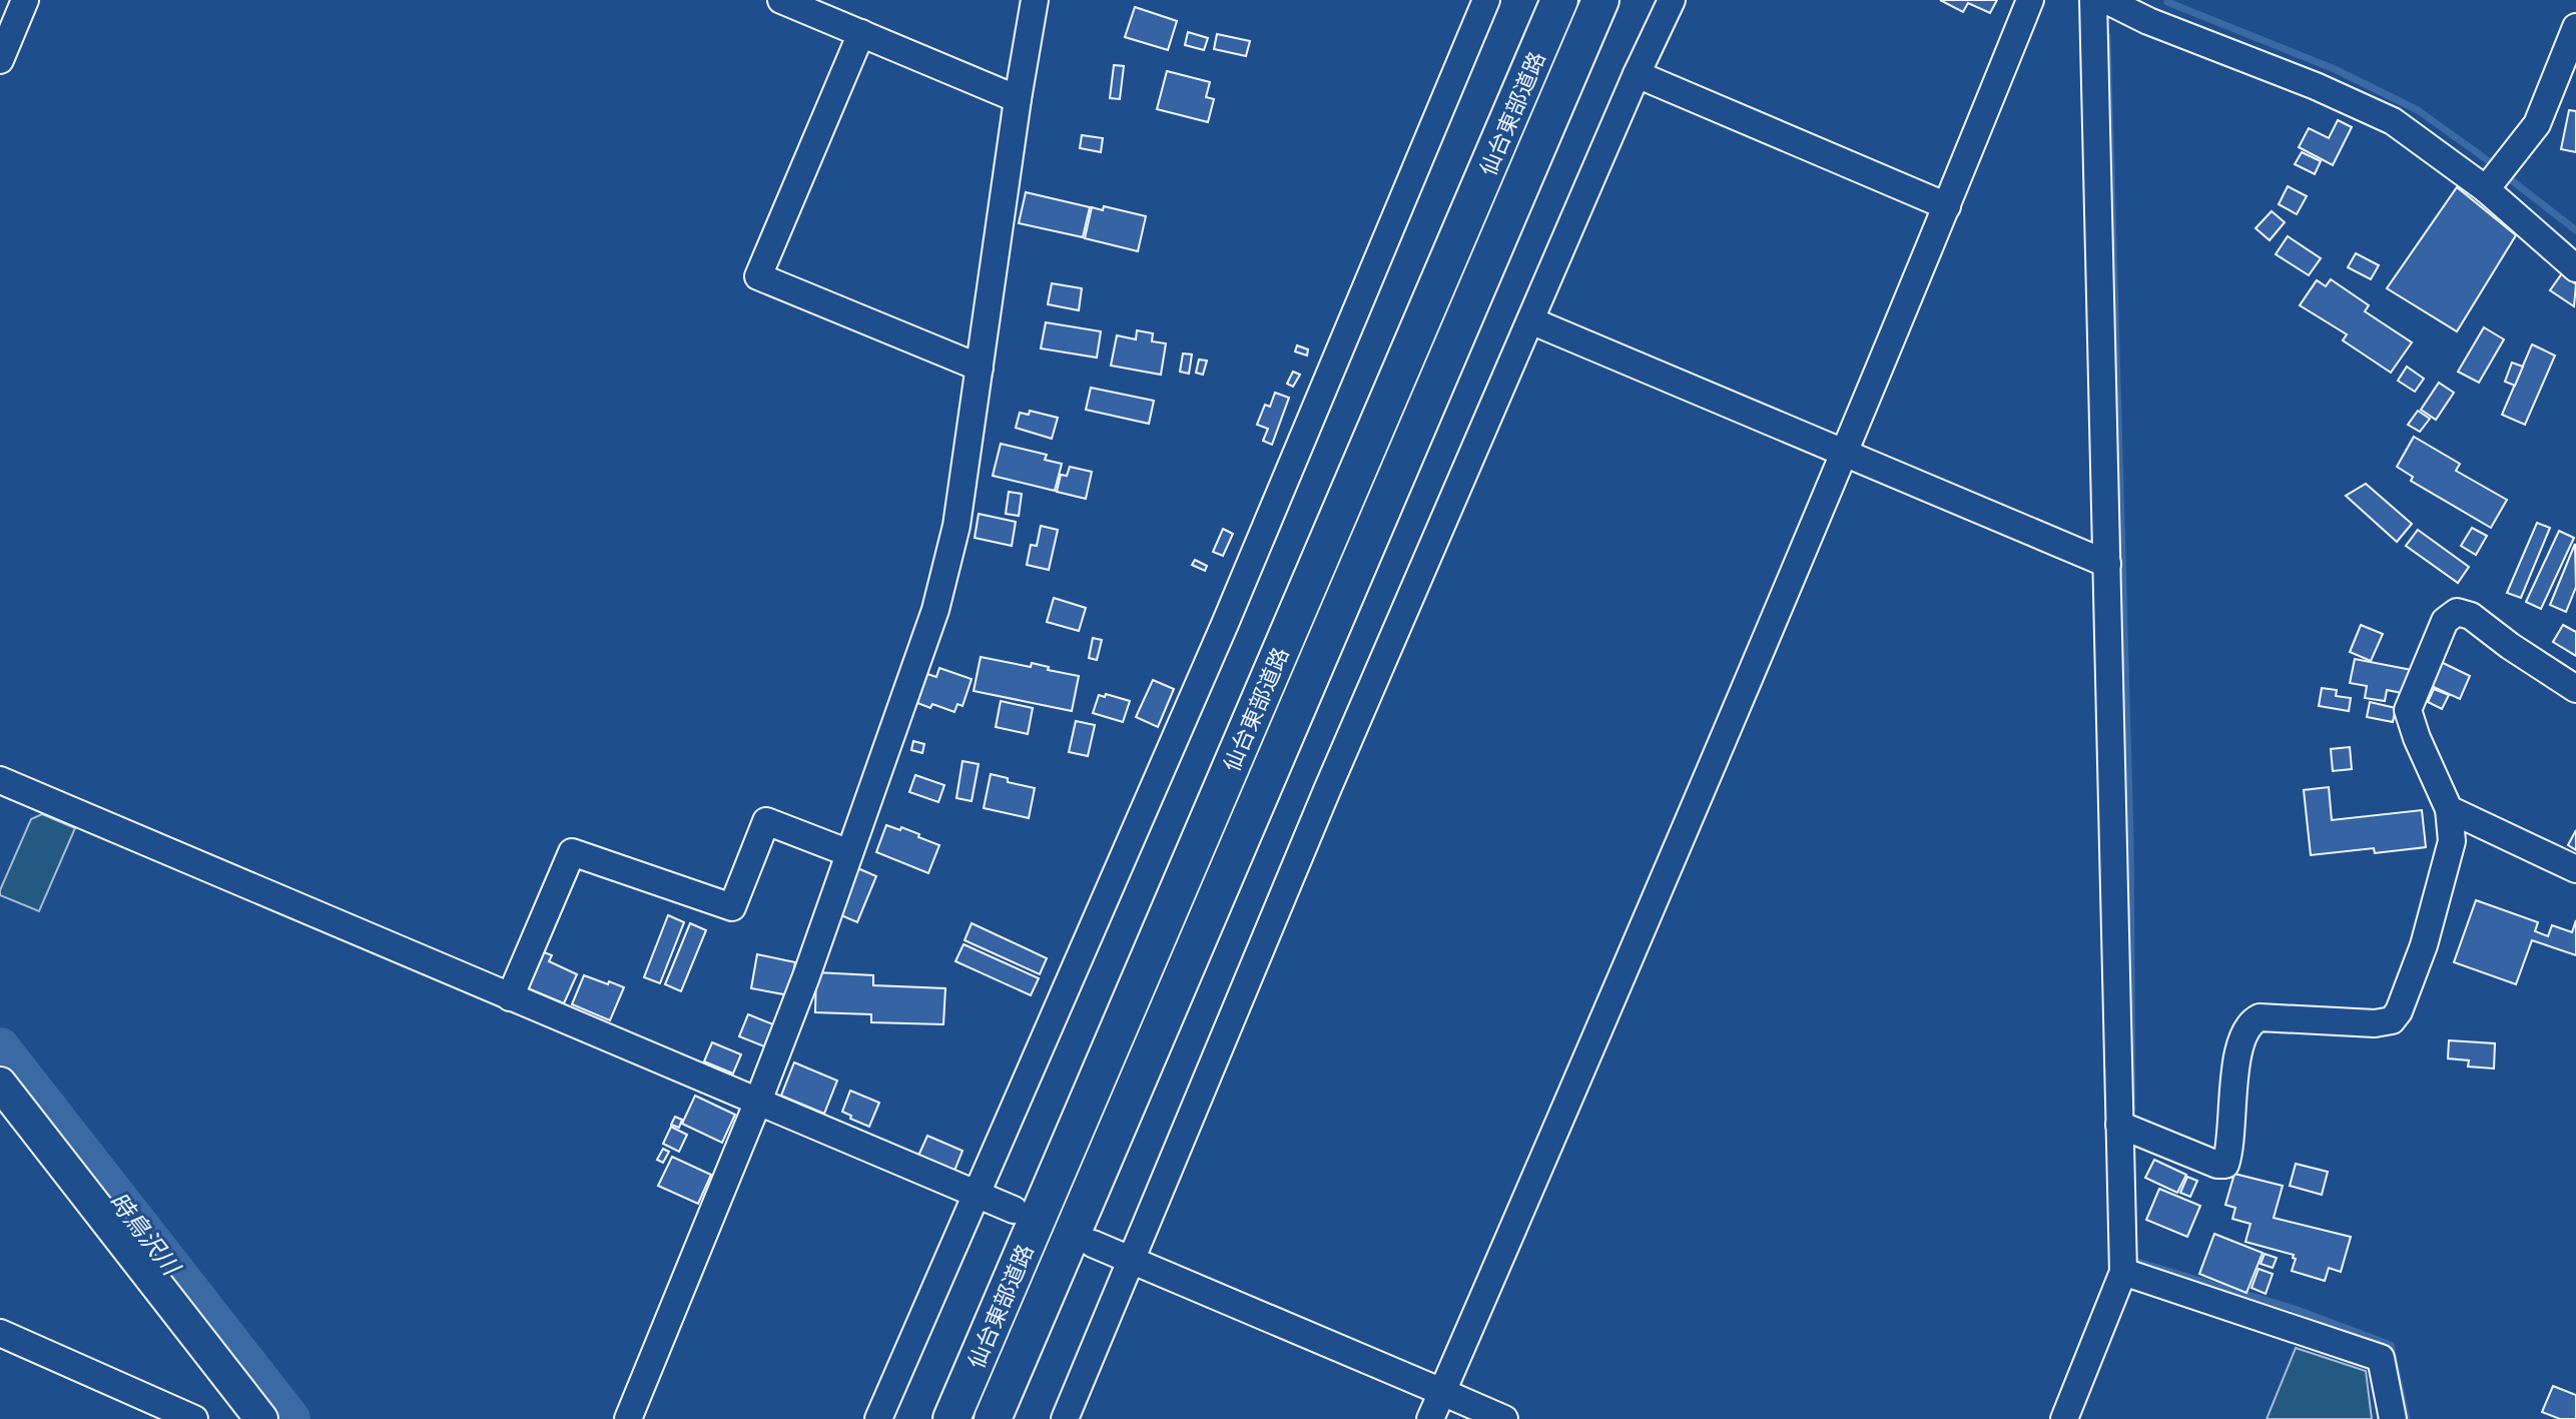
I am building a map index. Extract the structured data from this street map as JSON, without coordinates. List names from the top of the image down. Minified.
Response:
{"streets":{"highway":["仙台東部道路"]},"water":["時鳥沢川"]}
